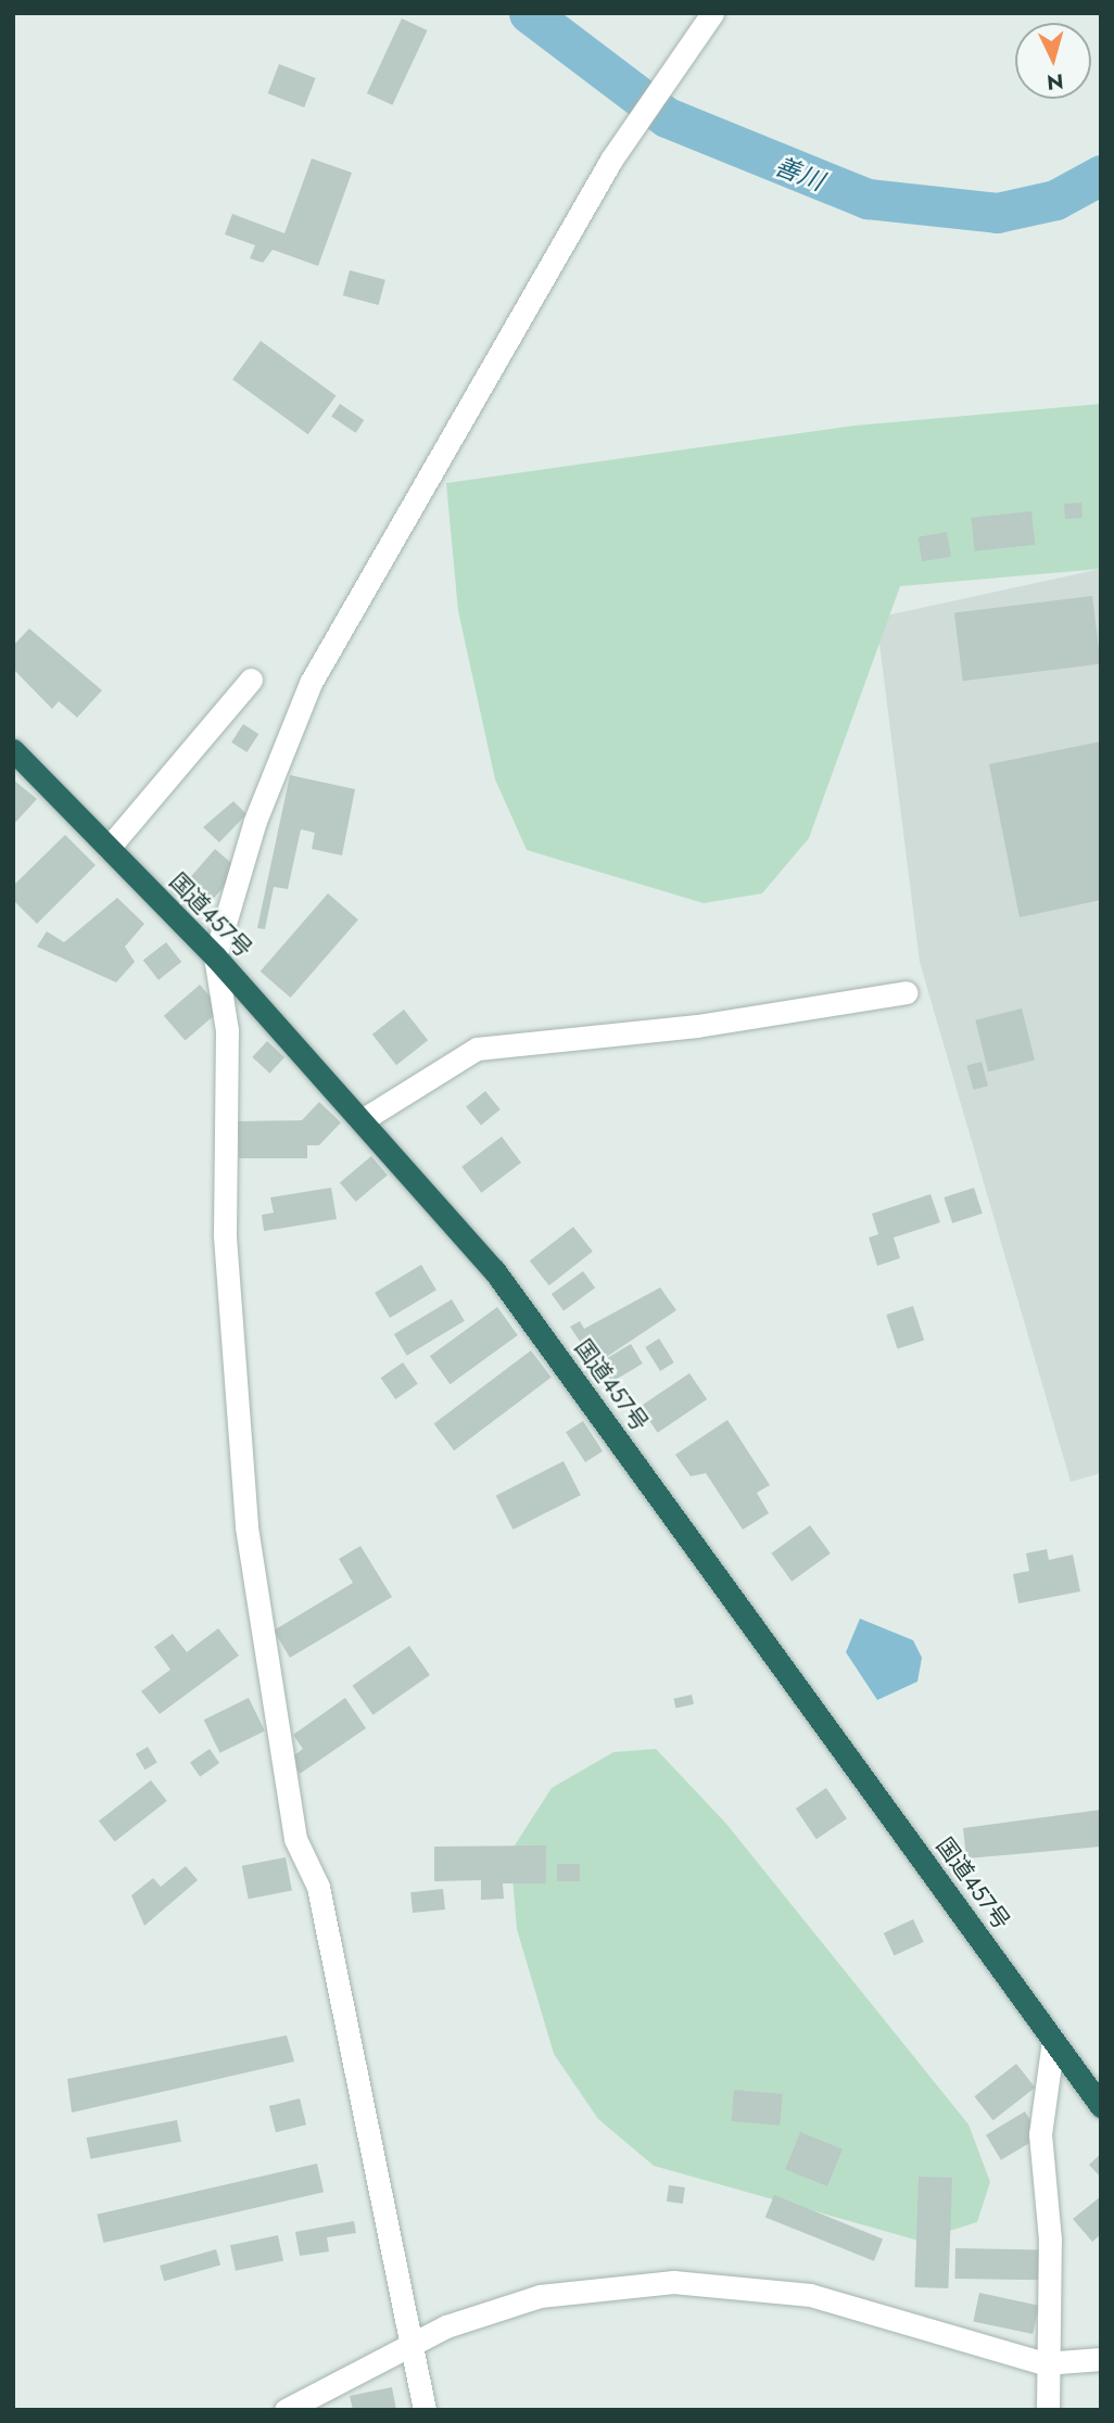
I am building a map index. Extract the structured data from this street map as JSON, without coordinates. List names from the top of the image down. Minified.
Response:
{"streets":{"highway":["国道457号"]},"water":["善川"],"north":"bottom"}
